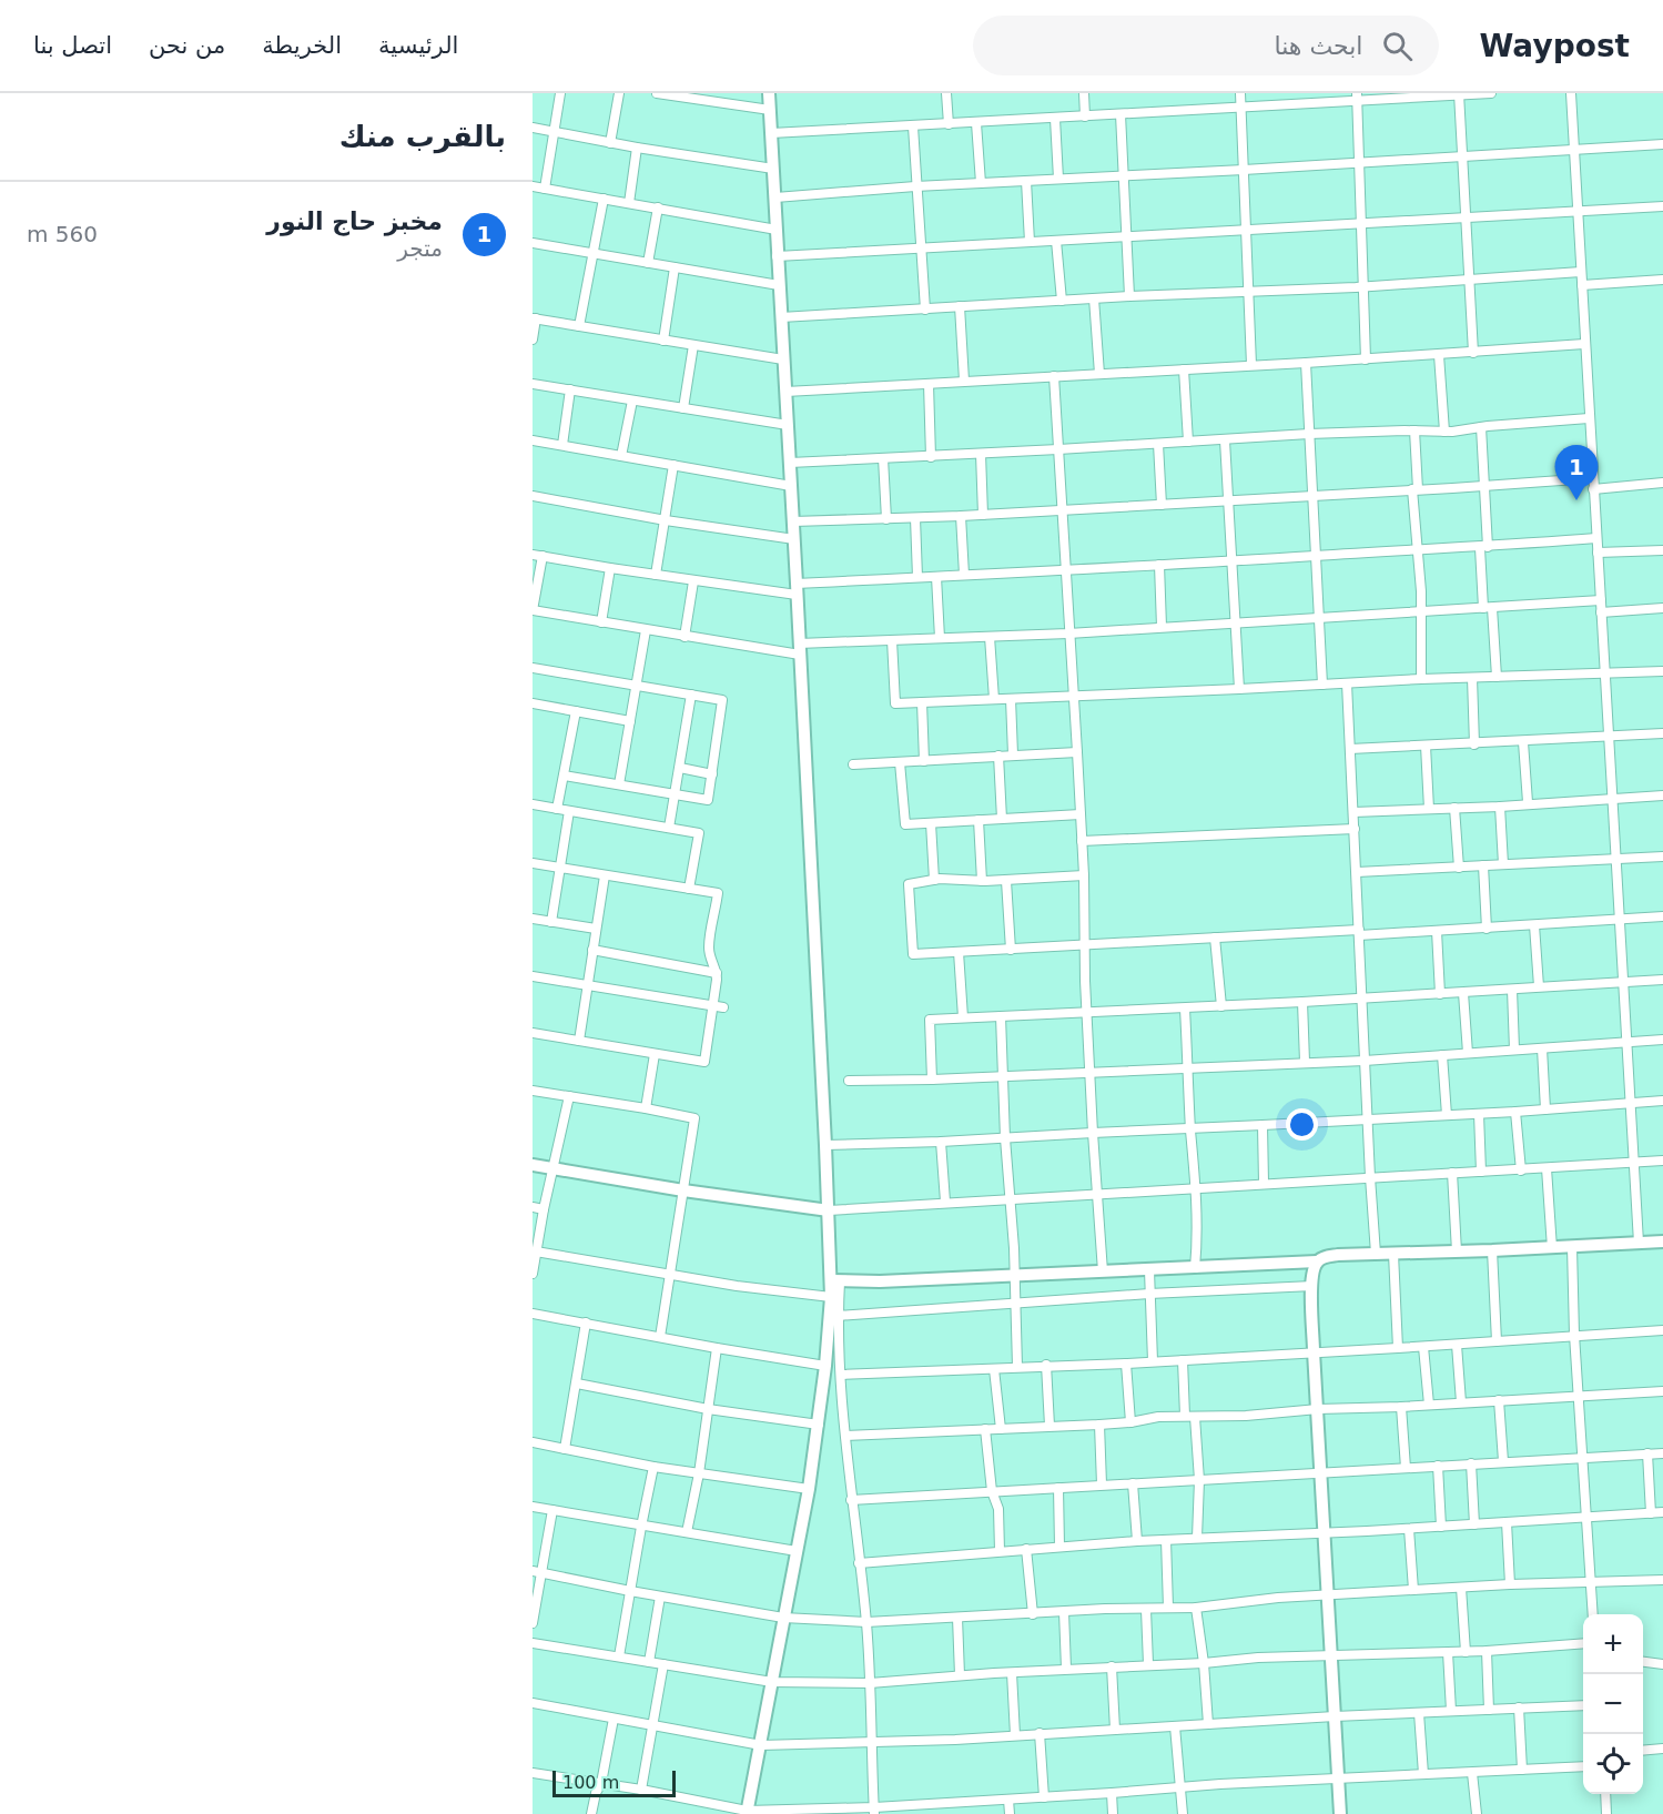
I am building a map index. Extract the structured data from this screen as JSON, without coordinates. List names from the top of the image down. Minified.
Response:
{"scale_bar":"100 m","page":{"header":"Waypost","search":"ابحث هنا","nav":["الرئيسية","الخريطة","من نحن","اتصل بنا"],"heading":"بالقرب منك","list":[{"mark":"1","name":"مخبز حاج النور","note":"متجر","value":"560 m"}],"pins":"1","map_buttons":["+","−"],"scale":"100 m"}}
